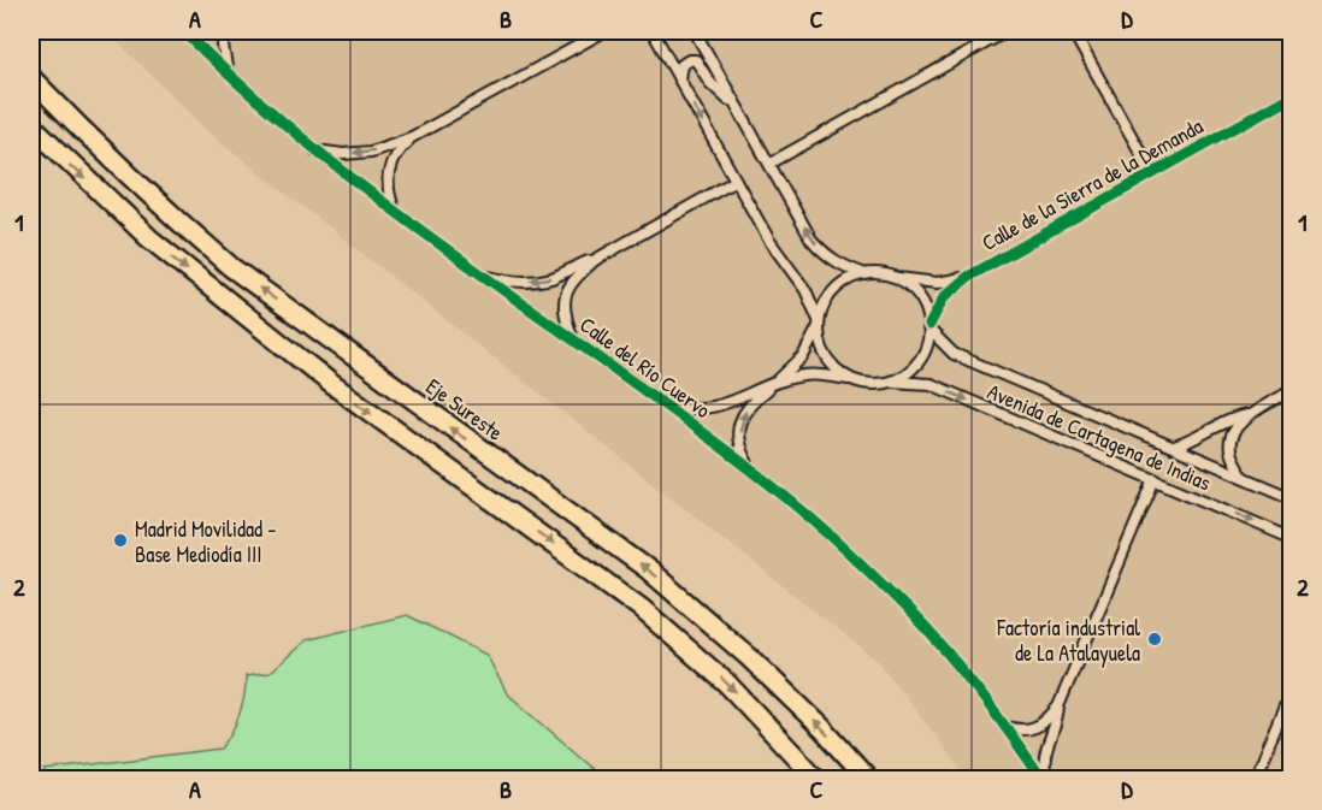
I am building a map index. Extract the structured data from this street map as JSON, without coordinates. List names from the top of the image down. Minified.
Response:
{"streets":{"highway":["Eje Sureste"],"street":["Calle de la Sierra de la Demanda","Calle del Río Cuervo","Avenida de Cartagena de Indias"]},"crossings":[["Calle de la Sierra de la Demanda","Avenida de Cartagena de Indias"]],"places":["Madrid Movilidad - Base Mediodía III","Factoría industrial de La Atalayuela"],"grid":{"columns":["A","B","C","D"],"rows":["1","2"]}}
